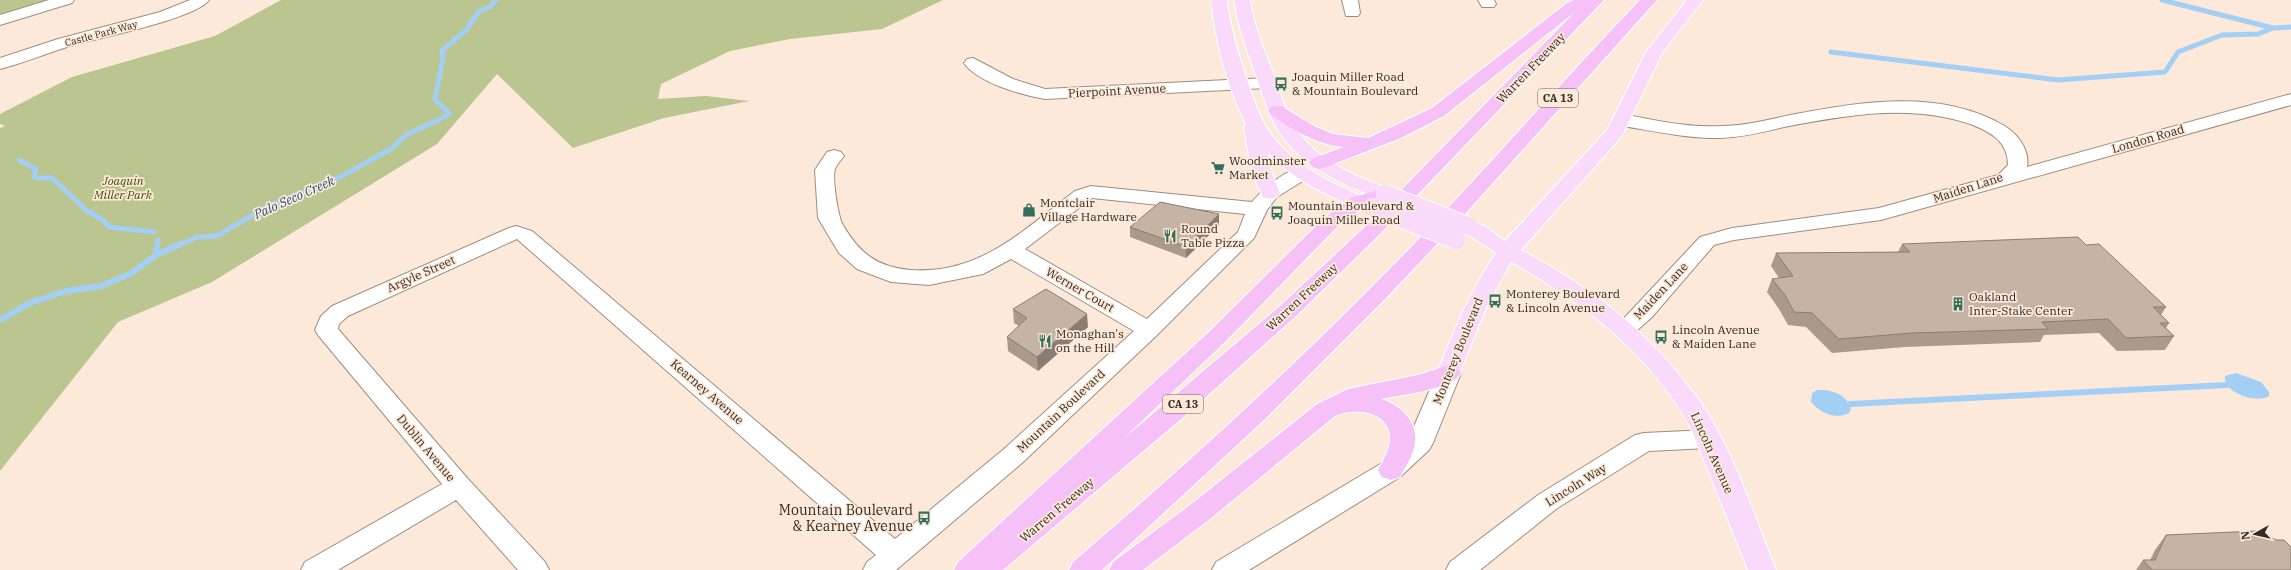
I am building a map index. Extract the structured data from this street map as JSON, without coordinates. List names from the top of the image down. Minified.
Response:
{"streets":{"highway":["Warren Freeway","CA 13"],"main road":["Monterey Boulevard","Lincoln Avenue"],"street":["Castle Park Way","Pierpoint Avenue","London Road","Maiden Lane","Argyle Street","Werner Court","Kearney Avenue","Mountain Boulevard","Dublin Avenue","Lincoln Way"]},"crossings":[["Pierpoint Avenue","Lincoln Avenue"],["London Road","Maiden Lane"],["Maiden Lane","Monterey Boulevard"],["Maiden Lane","Lincoln Avenue"],["Argyle Street","Kearney Avenue"],["Argyle Street","Dublin Avenue"],["Werner Court","Mountain Boulevard"],["Monterey Boulevard","Lincoln Avenue"],["Kearney Avenue","Mountain Boulevard"],["Lincoln Avenue","Lincoln Way"]],"water":["Palo Seco Creek"],"parks":["Joaquin Miller Park"],"places":{"bus stop":["Joaquin Miller Road & Mountain Boulevard","Mountain Boulevard & Joaquin Miller Road","Monterey Boulevard & Lincoln Avenue","Lincoln Avenue & Maiden Lane","Mountain Boulevard & Kearney Avenue"],"supermarket":["Woodminster Market"],"shop":["Montclair Village Hardware"],"restaurant":["Round Table Pizza","Monaghan's on the Hill"],"building":["Oakland Inter-Stake Center"]},"north":"left"}
